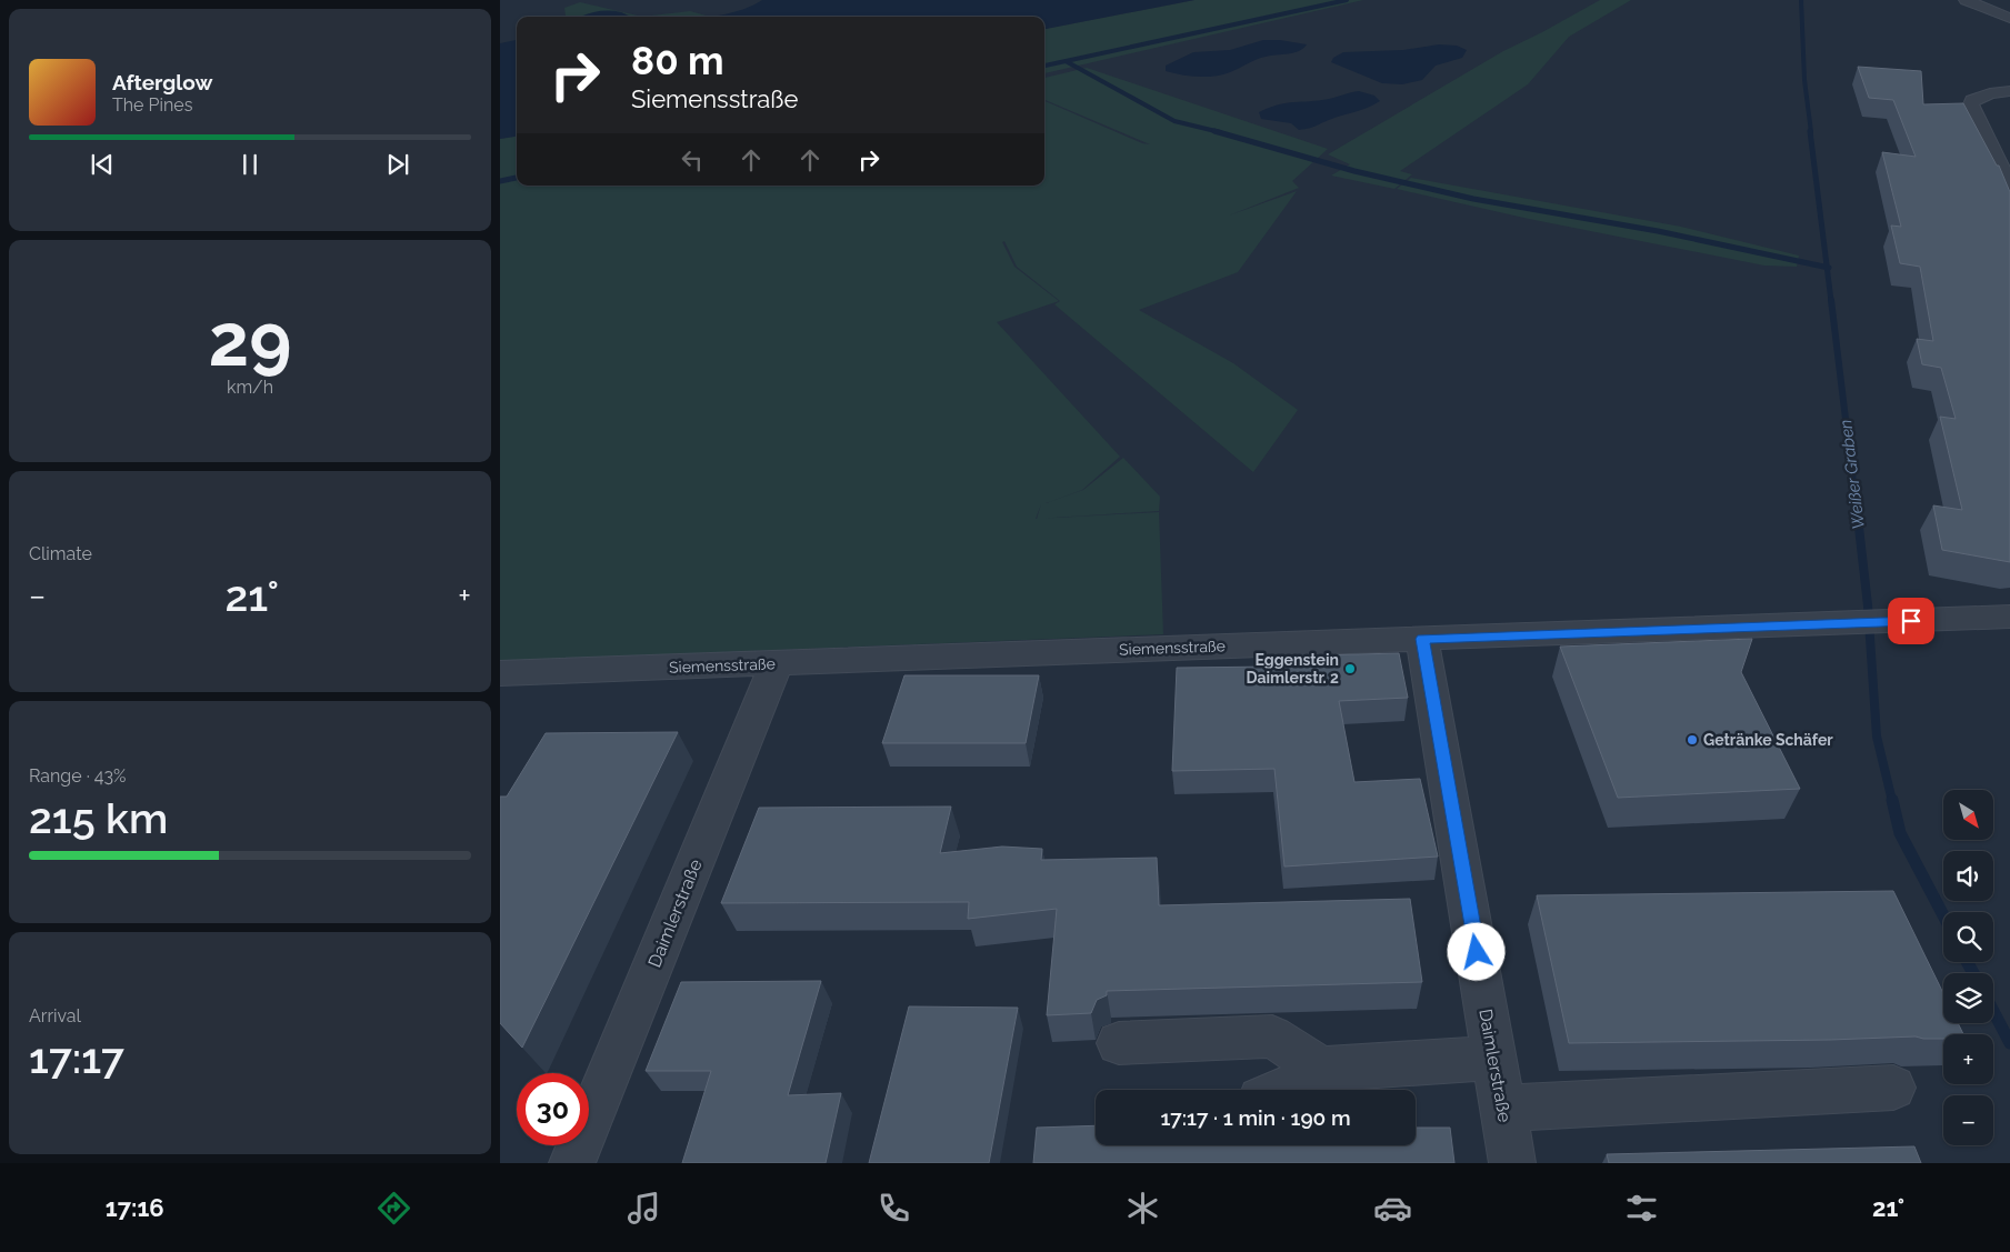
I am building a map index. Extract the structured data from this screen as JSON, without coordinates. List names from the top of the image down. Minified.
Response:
{"streets":{"street":["Siemensstraße","Daimlerstraße"]},"crossings":[["Siemensstraße","Daimlerstraße"]],"water":["Weißer Graben"],"places":["Eggenstein Daimlerstr. 2","Getränke Schäfer"],"north":"bottom right","page":{"turn":["80 m","Siemensstraße"],"song":["Afterglow","The Pines"],"tile":[["29","km/h"],"Climate",["Range · 43%","215 km"],["Arrival","17:17"]],"heat":["−","21°","+"],"map_buttons":["+","−"],"limit":"30","trip":"17:17 · 1 min · 190 m","tabs":["17:16","21°"]}}
